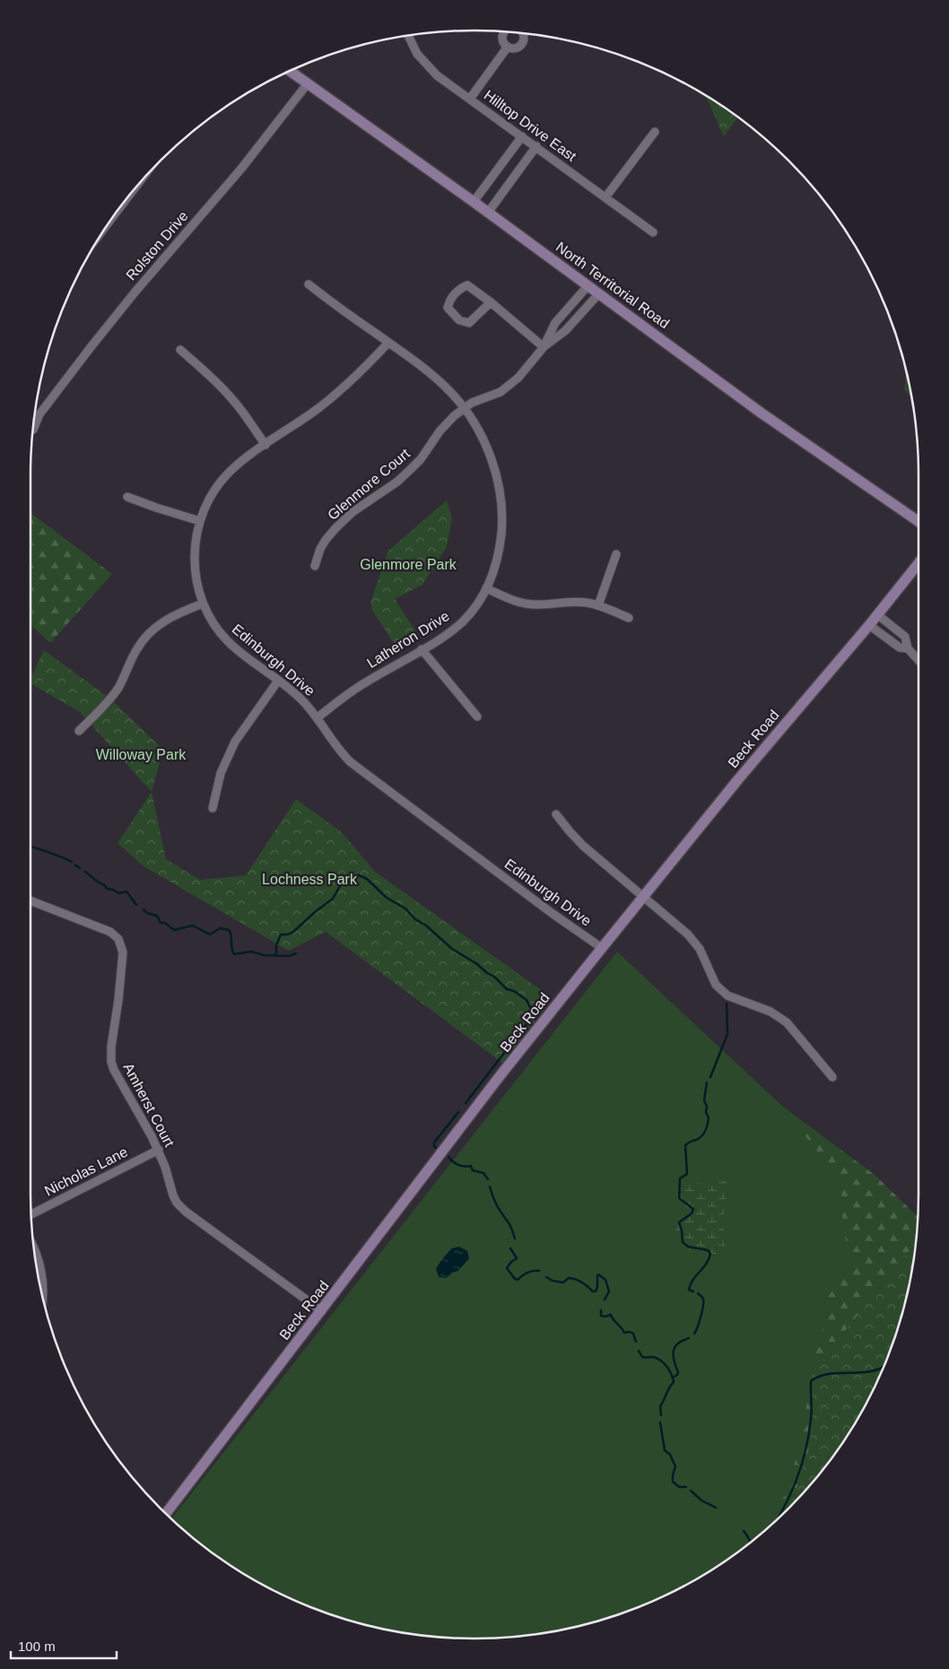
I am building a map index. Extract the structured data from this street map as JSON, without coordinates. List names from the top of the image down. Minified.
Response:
{"streets":{"main road":["North Territorial Road","Beck Road"],"street":["Hilltop Drive East","Rolston Drive","Glenmore Court","Latheron Drive","Edinburgh Drive","Amherst Court","Nicholas Lane"]},"crossings":[["Rolston Drive","North Territorial Road"],["Glenmore Court","Latheron Drive"],["Latheron Drive","Edinburgh Drive"],["Edinburgh Drive","Beck Road"],["Beck Road","Amherst Court"],["Amherst Court","Nicholas Lane"]],"parks":["Glenmore Park","Willoway Park","Lochness Park"],"scale_bar":"100 m"}
